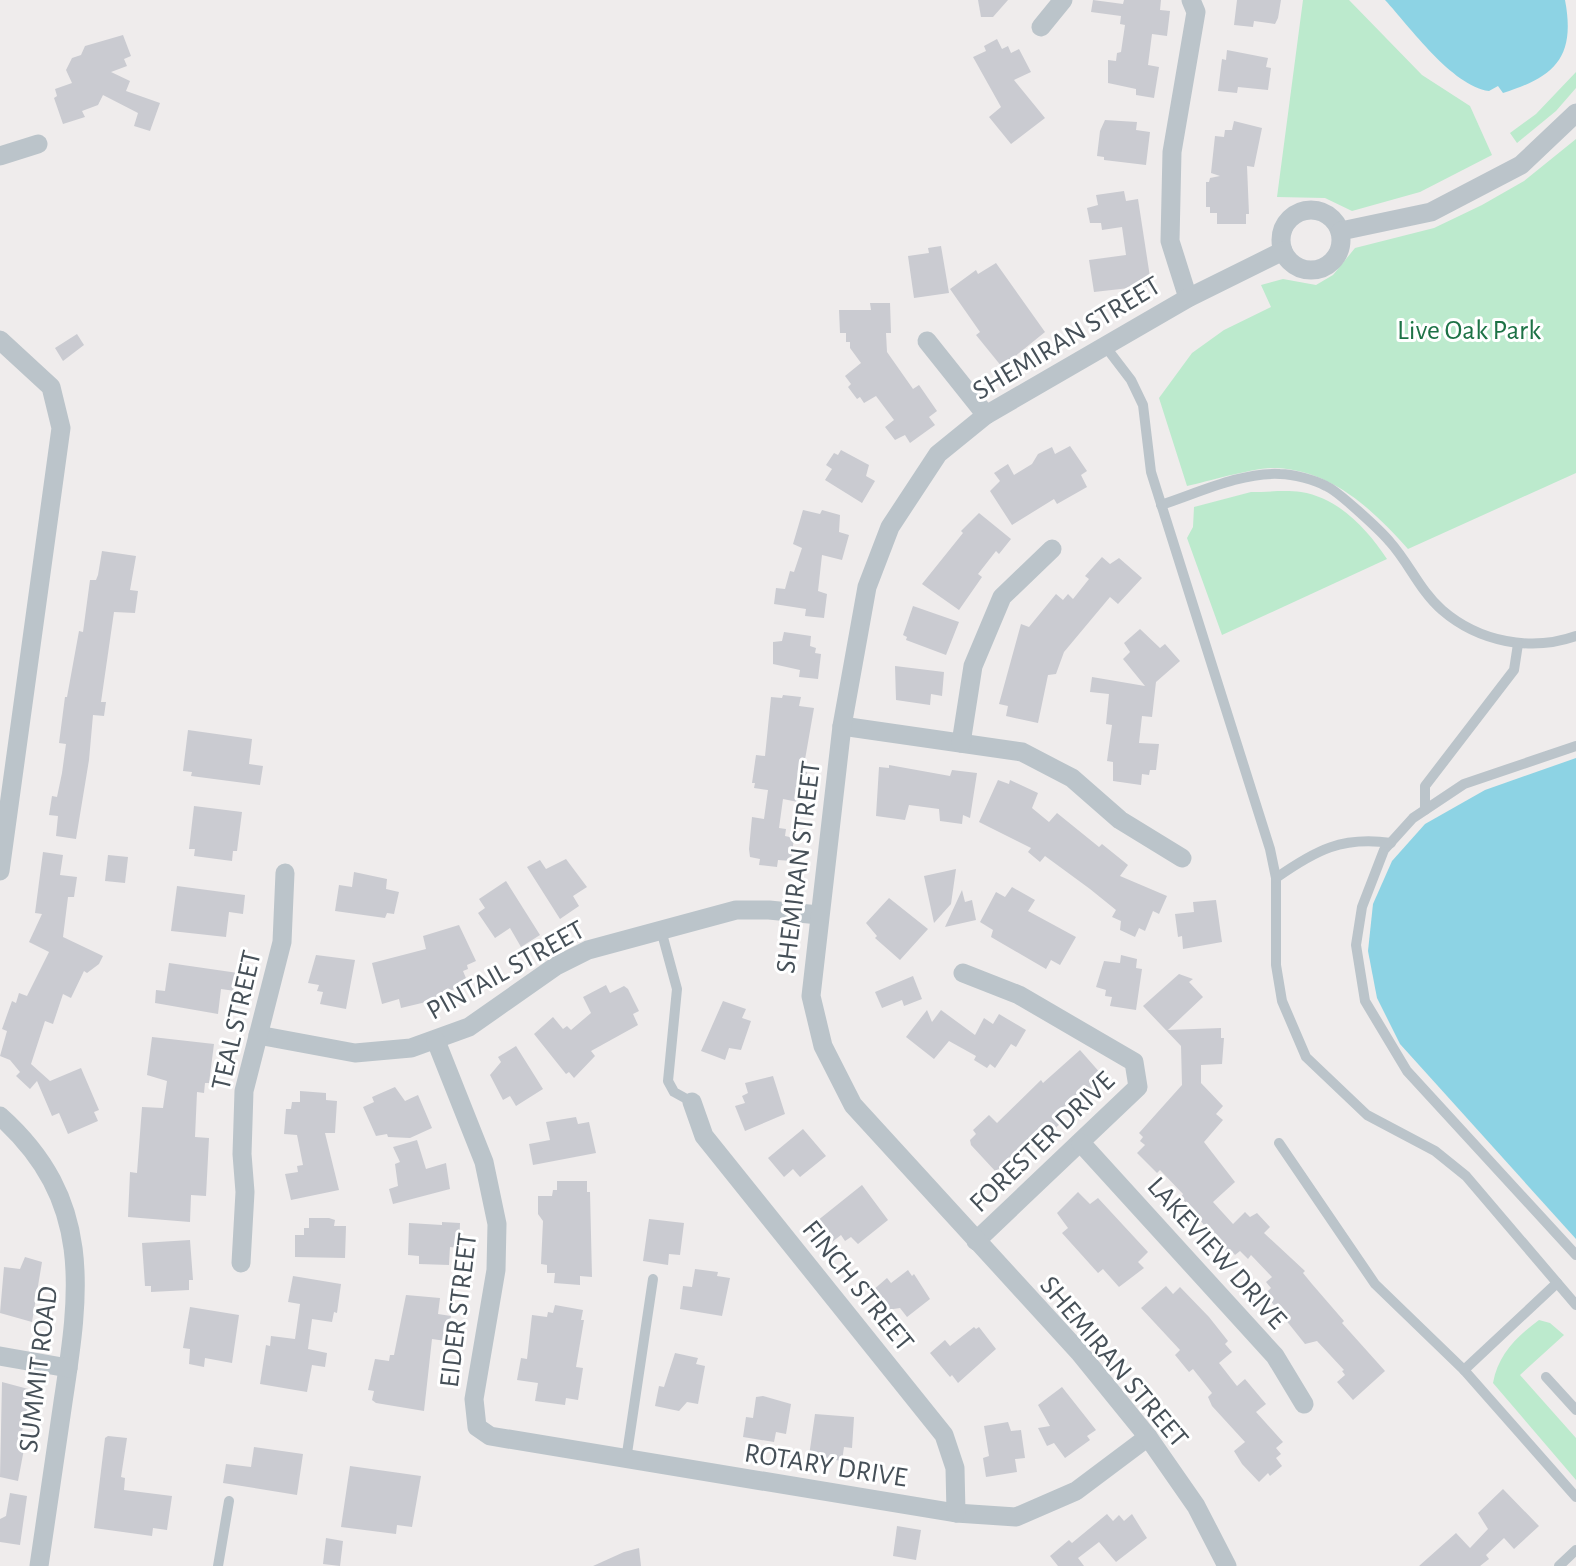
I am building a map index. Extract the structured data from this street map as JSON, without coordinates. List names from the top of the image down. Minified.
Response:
{"streets":{"street":["SHEMIRAN STREET","PINTAIL STREET","TEAL STREET","FORESTER DRIVE","LAKEVIEW DRIVE","FINCH STREET","EIDER STREET","SUMMIT ROAD","ROTARY DRIVE"]},"crossings":[["SHEMIRAN STREET","PINTAIL STREET"],["SHEMIRAN STREET","FORESTER DRIVE"],["SHEMIRAN STREET","ROTARY DRIVE"],["PINTAIL STREET","TEAL STREET"],["PINTAIL STREET","EIDER STREET"],["FORESTER DRIVE","LAKEVIEW DRIVE"],["FINCH STREET","ROTARY DRIVE"],["EIDER STREET","ROTARY DRIVE"]],"parks":["Live Oak Park"]}
